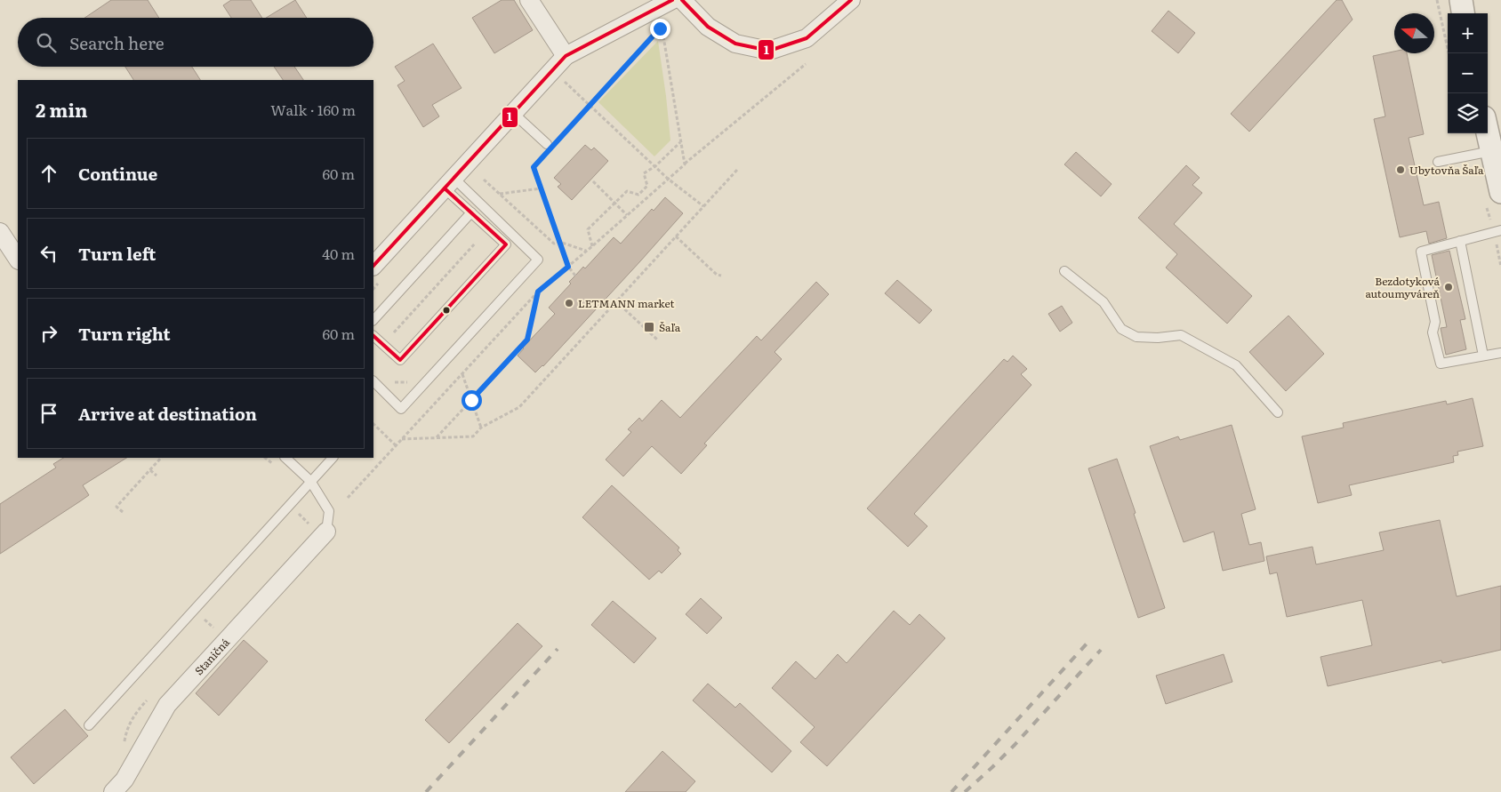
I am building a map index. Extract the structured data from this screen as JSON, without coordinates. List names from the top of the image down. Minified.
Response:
{"streets":{"street":["Staničná"]},"places":{"other":["Ubytovňa Šaľa","Bezdotyková autoumyváreň","LETMANN market"],"transit":["Šaľa"]},"lines":["transit line 1"],"north":"left","page":{"map_buttons":["+","−"],"search":"Search here","heading":["2 min","Walk · 160 m"],"list":[["Continue","60 m"],["Turn left","40 m"],["Turn right","60 m"],"Arrive at destination"]}}
